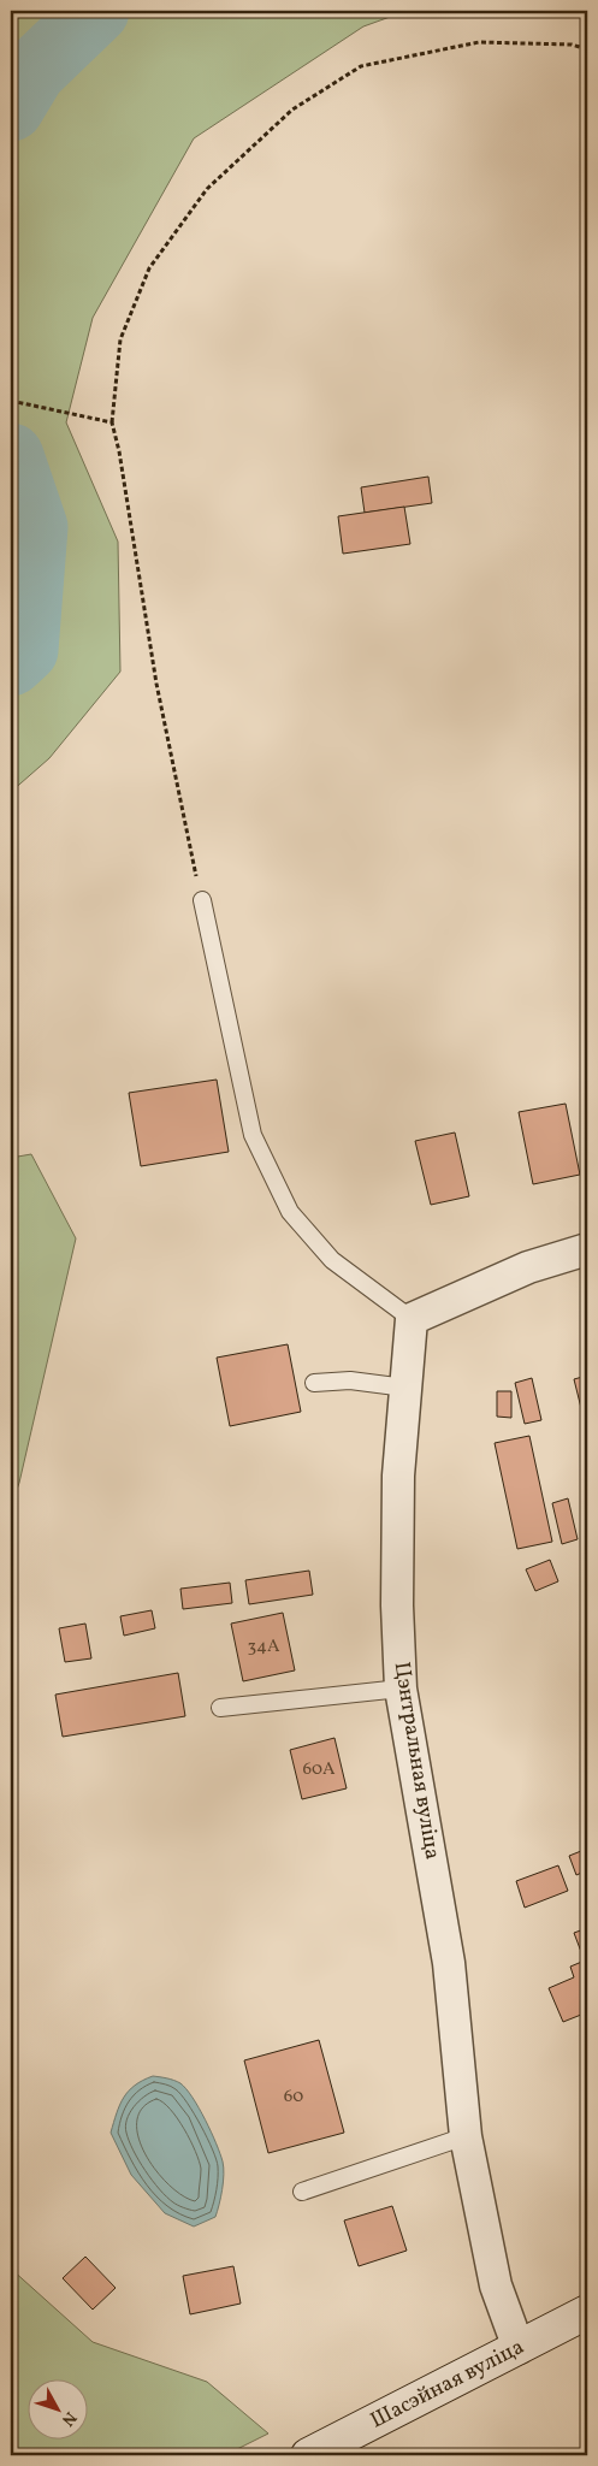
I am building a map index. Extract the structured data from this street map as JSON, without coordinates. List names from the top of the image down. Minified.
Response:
{"streets":{"street":["Цэнтральная вуліца","Шасэйная вуліца"]},"crossings":[["Цэнтральная вуліца","Шасэйная вуліца"]],"house_numbers":["34А","60А","60"],"north":"bottom right"}
